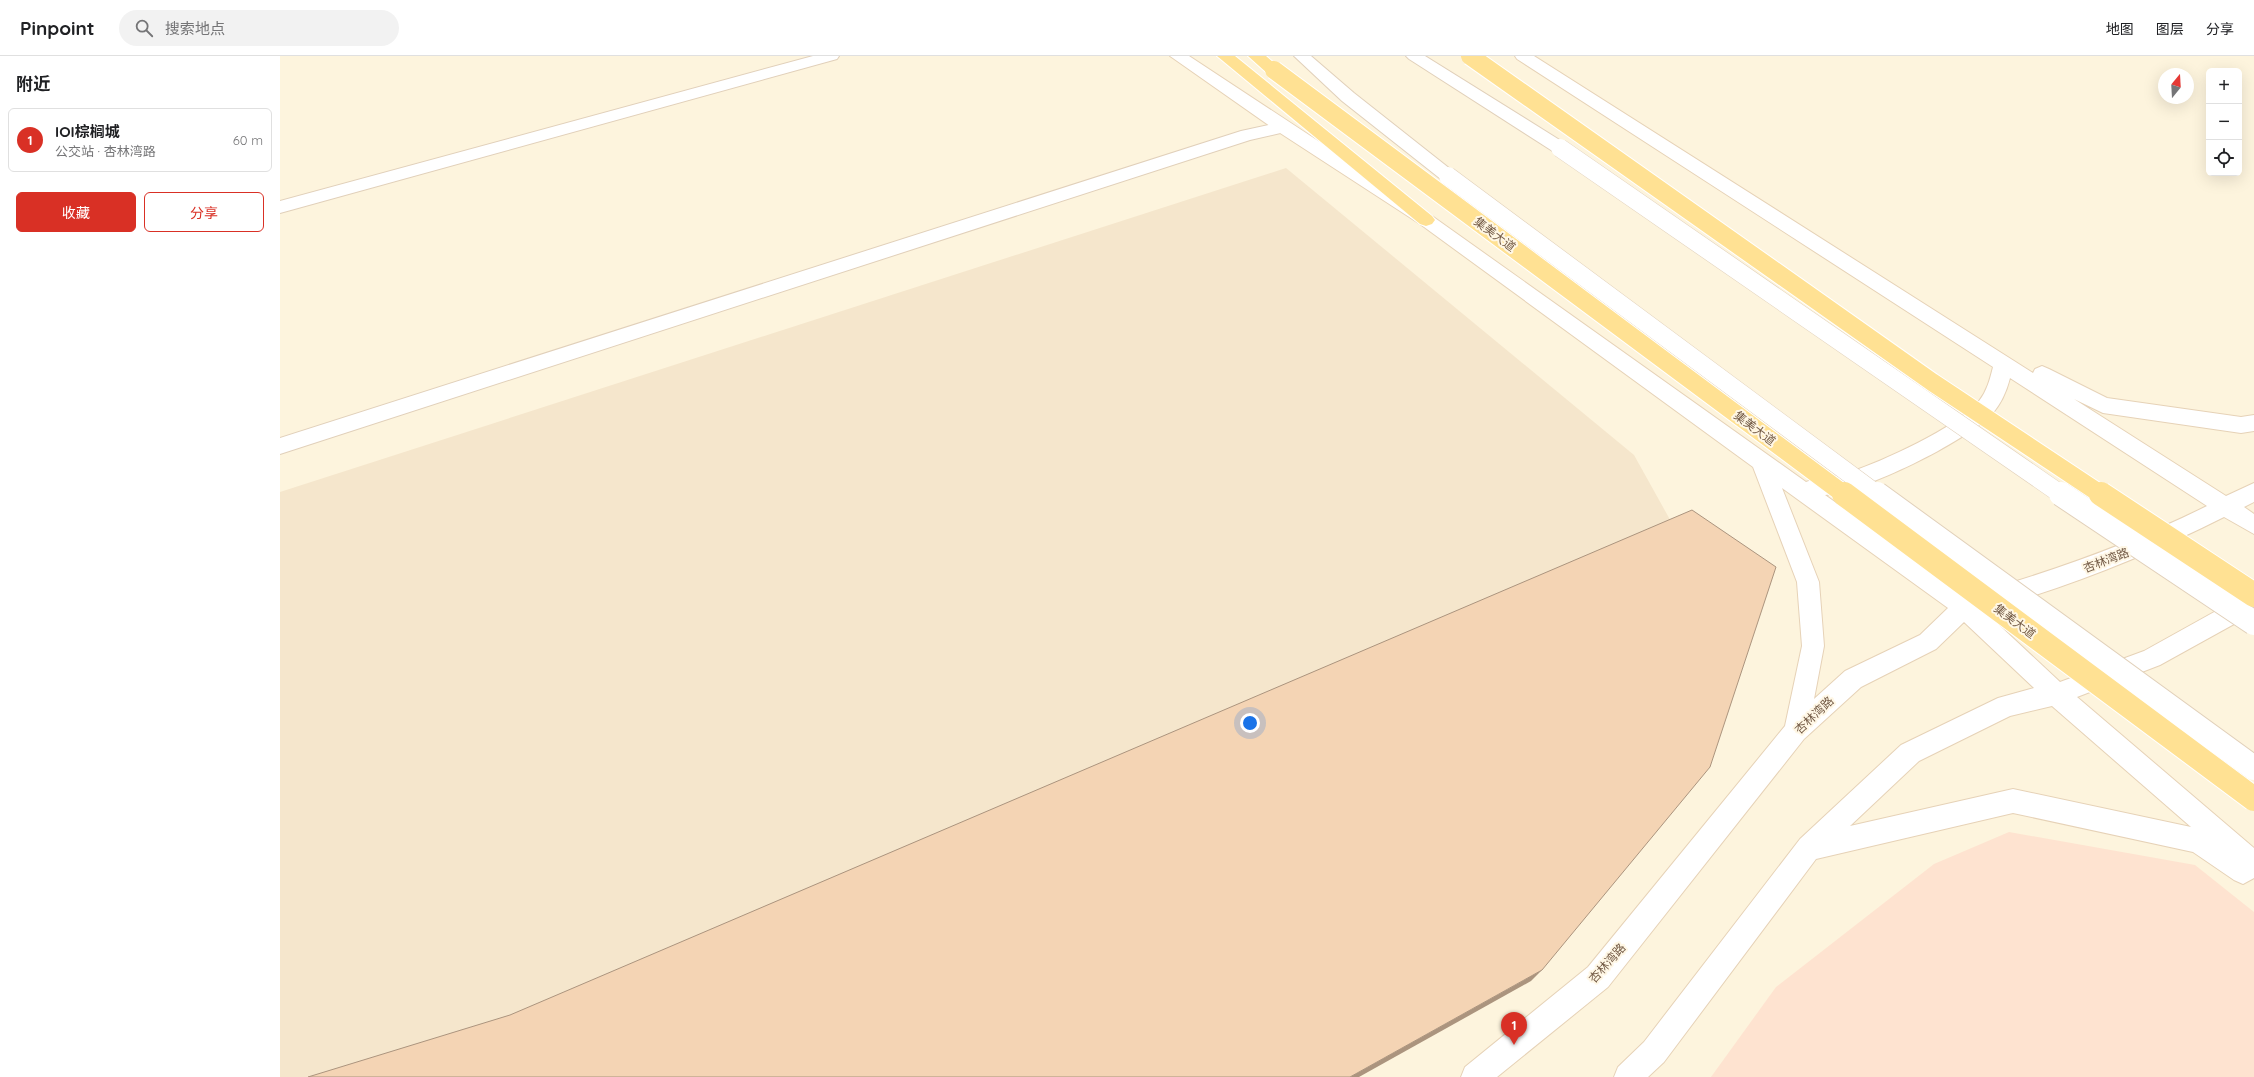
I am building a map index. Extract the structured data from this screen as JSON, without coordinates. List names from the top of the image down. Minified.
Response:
{"streets":{"main road":["集美大道","杏林湾路"]},"north":"top","page":{"header":"Pinpoint","search":"搜索地点","nav":["地图","图层","分享"],"heading":"附近","map_buttons":["+","−"],"list":[{"mark":"1","name":"IOI棕榈城","note":"公交站 · 杏林湾路","value":"60 m"}],"buttons":["收藏","分享"],"pins":"1"}}
